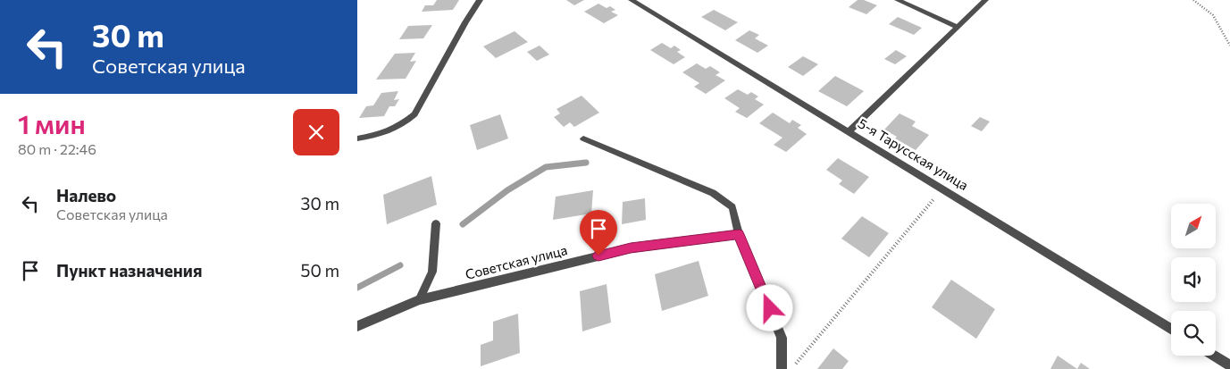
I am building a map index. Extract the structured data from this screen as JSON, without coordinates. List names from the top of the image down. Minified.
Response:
{"streets":{"street":["5-я Тарусская улица","Советская улица"]},"north":"top right","page":{"turn":["30 m","Советская улица"],"heading":["1 мин","80 m · 22:46"],"list":[{"name":"Налево","note":"Советская улица","value":"30 m"},{"name":"Пункт назначения","value":"50 m"}]}}
